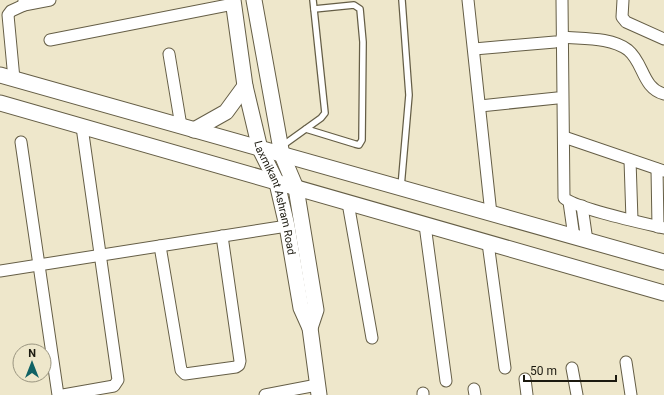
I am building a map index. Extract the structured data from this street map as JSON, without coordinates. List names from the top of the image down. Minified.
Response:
{"streets":{"main road":["Laxmikant Ashram Road"]},"scale_bar":"50 m","north":"top"}
